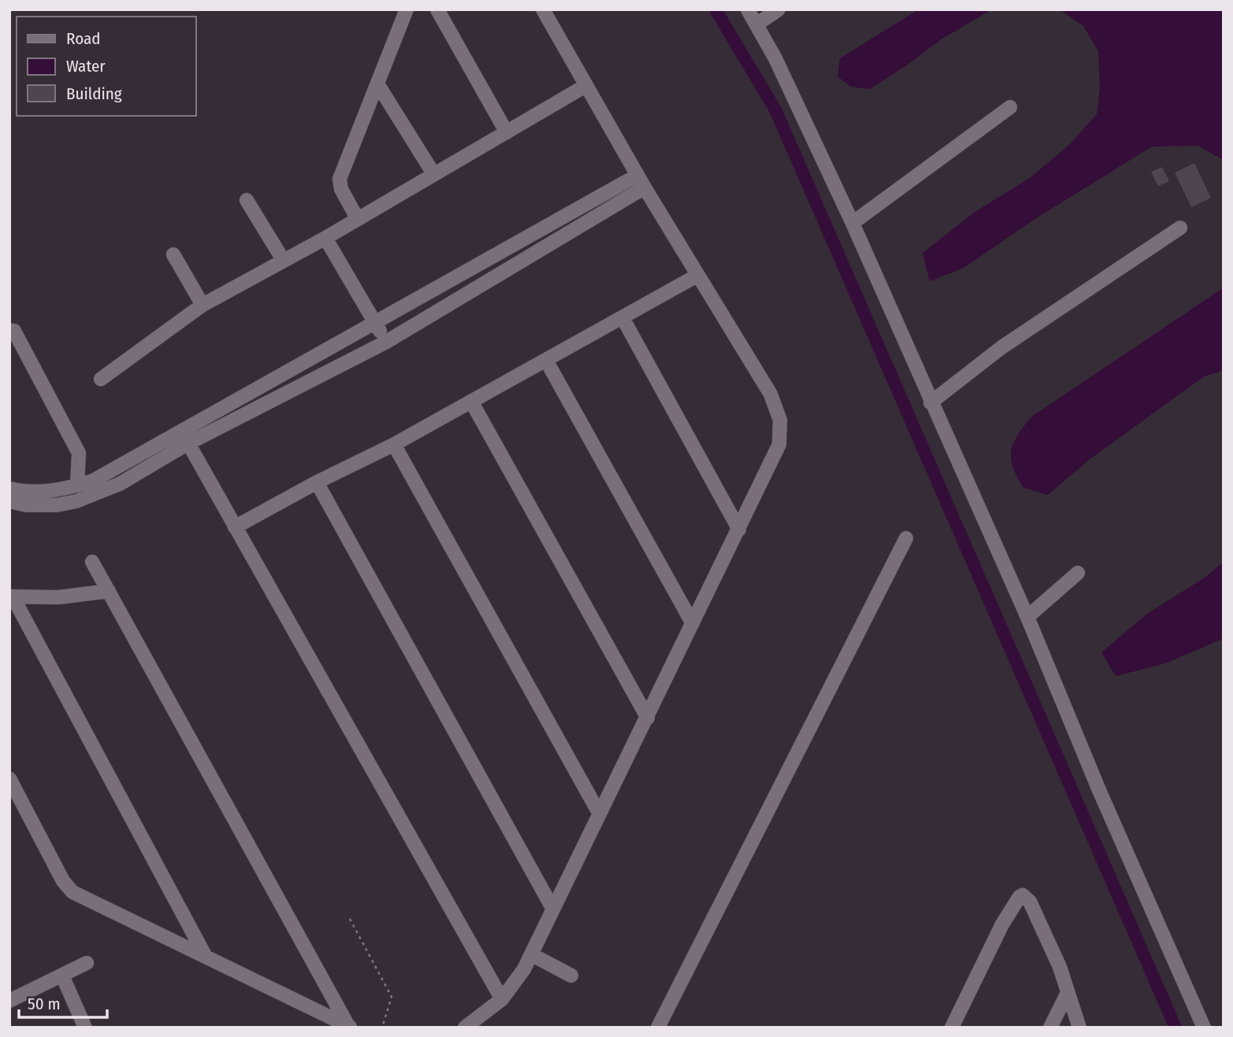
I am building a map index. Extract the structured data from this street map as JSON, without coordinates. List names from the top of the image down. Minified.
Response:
{"legend":["Road","Water","Building"],"scale_bar":"50 m"}
